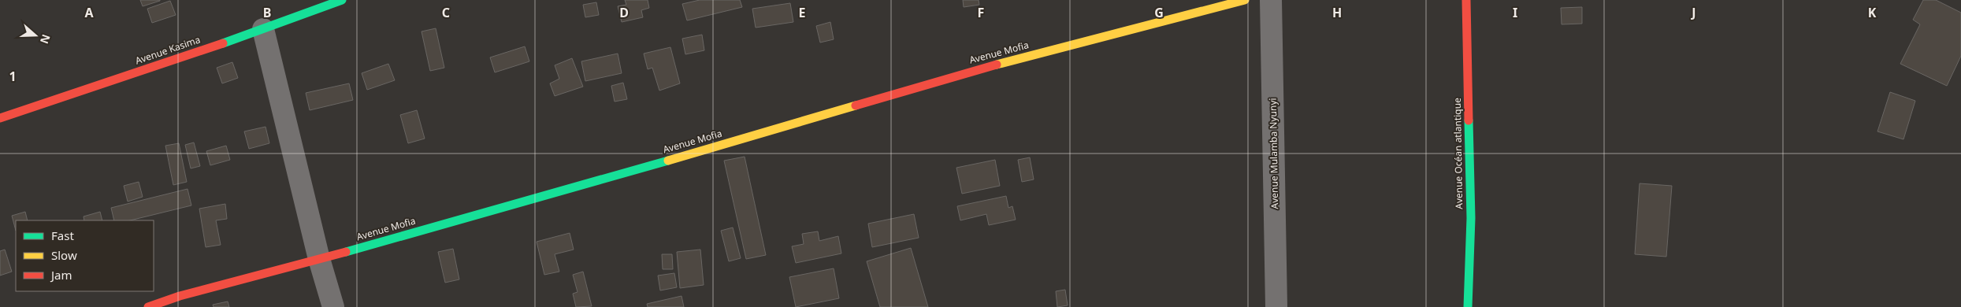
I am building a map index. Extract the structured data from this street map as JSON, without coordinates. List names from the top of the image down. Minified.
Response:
{"streets":{"street":["Avenue Kasima","Avenue Mofia","Avenue Mulamba Nyunyi","Avenue Océan atlantique"]},"legend":["Fast","Slow","Jam"],"north":"right","grid":{"columns":["A","B","C","D","E","F","G","H","I","J","K"],"rows":["1"]}}
